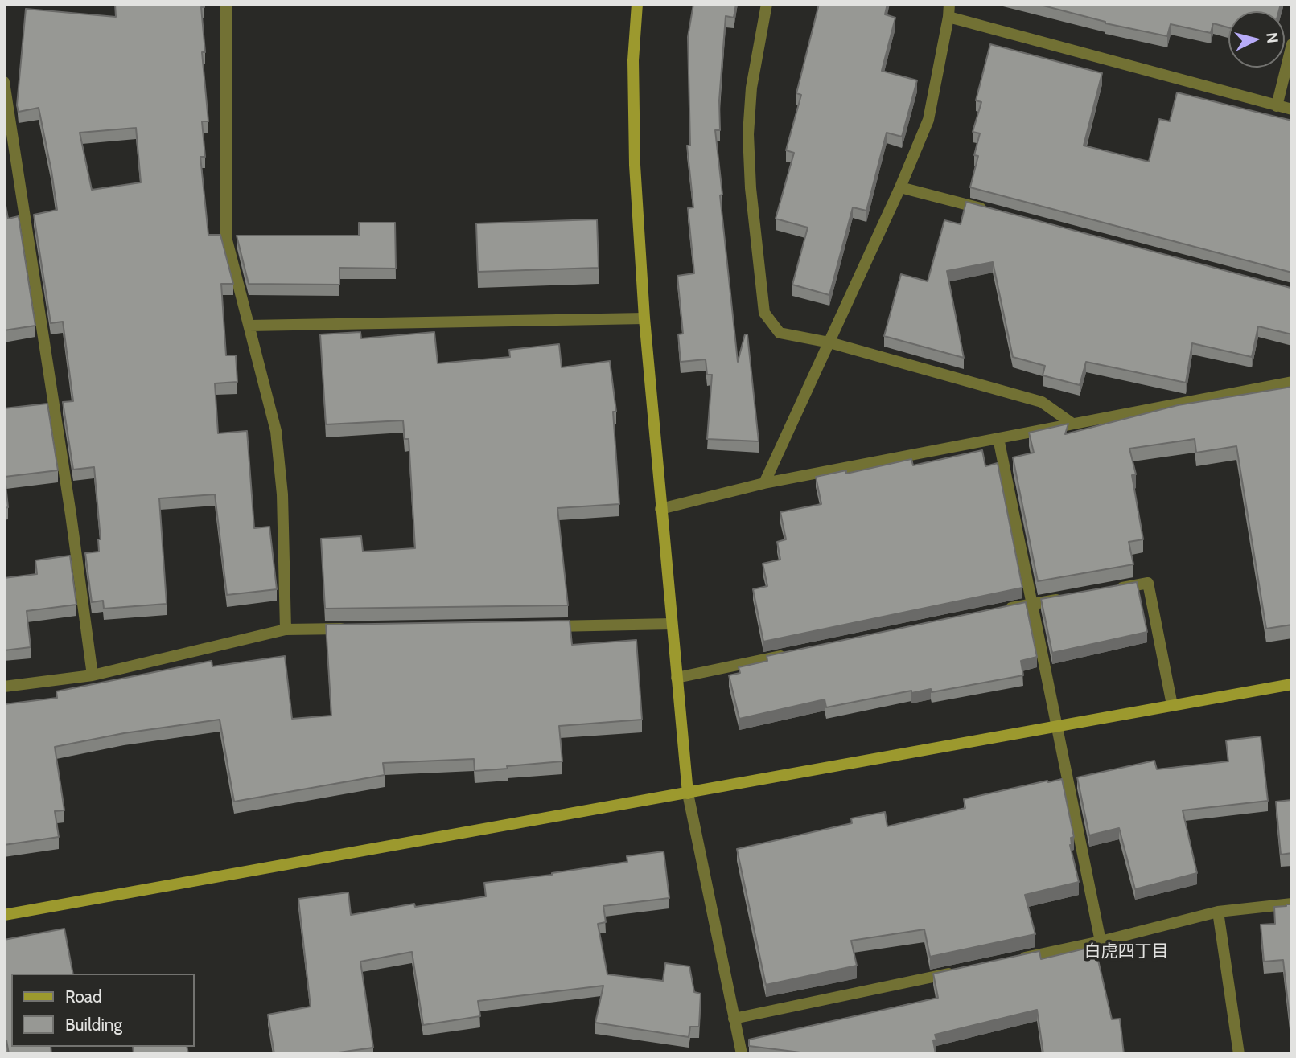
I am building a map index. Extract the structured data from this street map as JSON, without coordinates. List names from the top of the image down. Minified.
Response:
{"districts":["白虎四丁目"],"legend":["Road","Building"],"north":"right"}
